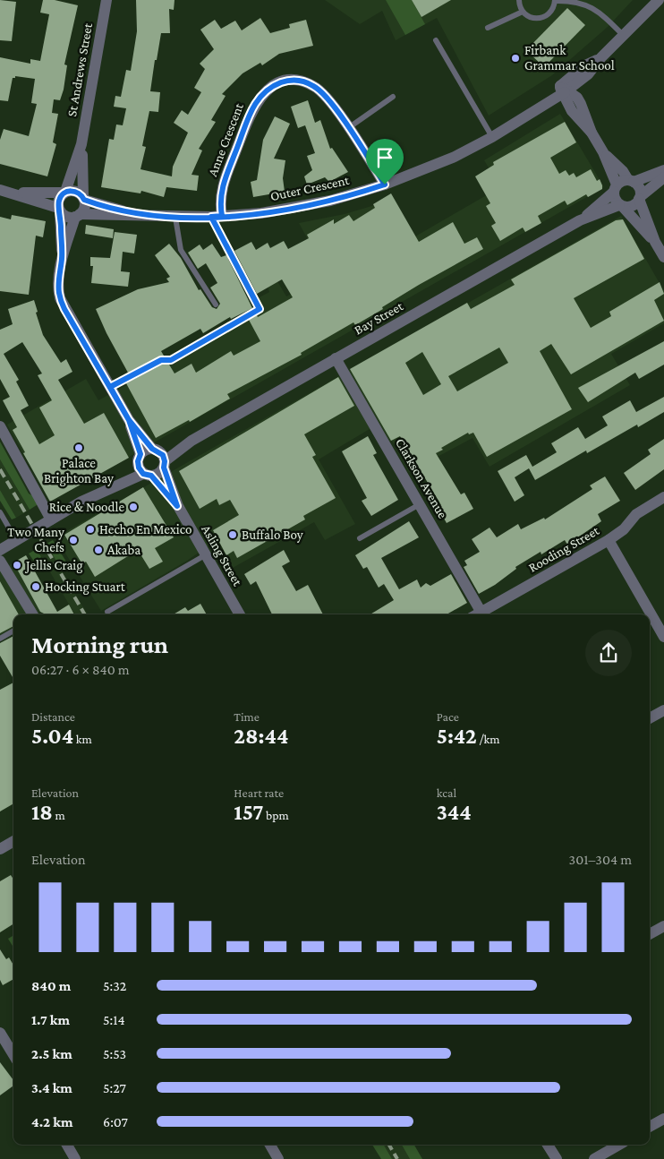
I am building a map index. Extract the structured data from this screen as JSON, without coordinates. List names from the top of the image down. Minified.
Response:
{"streets":{"street":["St Andrews Street","Anne Crescent","Outer Crescent","Bay Street","Clarkson Avenue","Rooding Street","Asling Street"]},"crossings":[["St Andrews Street","Outer Crescent"],["Anne Crescent","Outer Crescent"],["Bay Street","Clarkson Avenue"],["Bay Street","Asling Street"],["Clarkson Avenue","Rooding Street"]],"places":["Firbank Grammar School","Palace Brighton Bay","Rice & Noodle","Hecho En Mexico","Buffalo Boy","Two Many Chefs","Akaba","Jellis Craig","Hocking Stuart"],"page":{"heading":["Morning run","06:27 · 6 × 840 m"],"stats":[["Distance","5.04 km"],["Time","28:44"],["Pace","5:42 /km"],["Elevation","18 m"],["Heart rate","157 bpm"],["kcal","344"]],"chart":["Elevation","301–304 m"],"list":[{"name":"840 m","note":"5:32"},{"name":"1.7 km","note":"5:14"},{"name":"2.5 km","note":"5:53"},{"name":"3.4 km","note":"5:27"},{"name":"4.2 km","note":"6:07"}]}}
